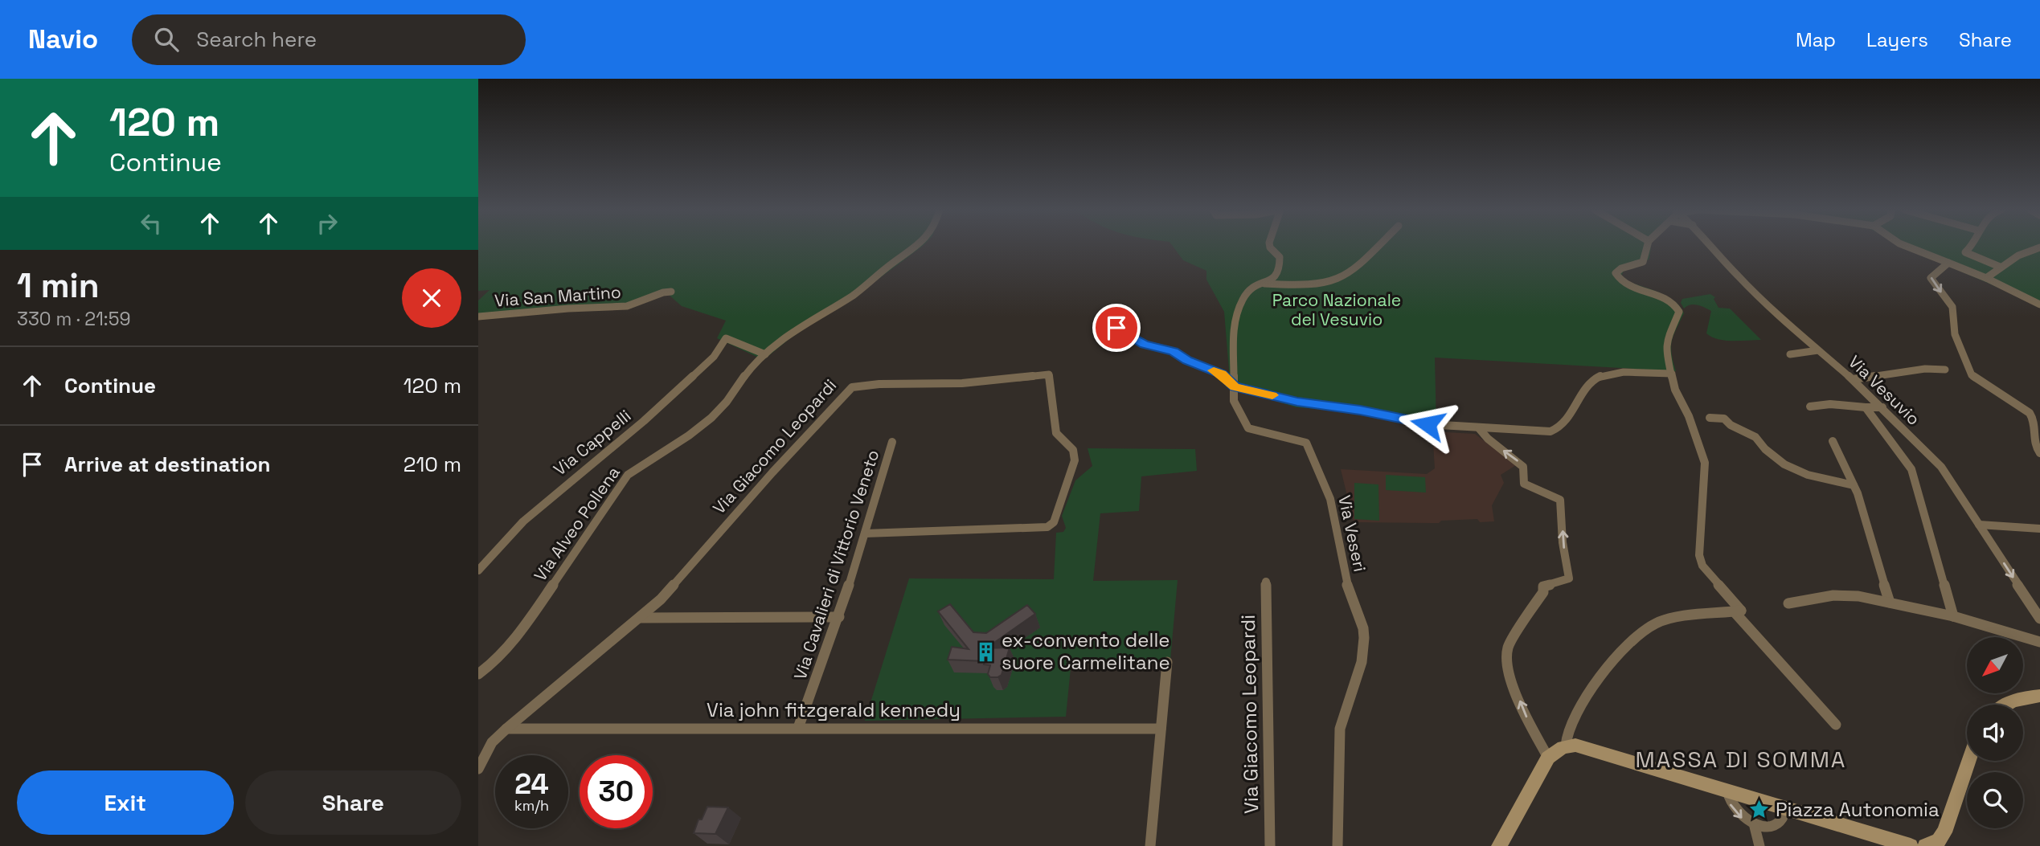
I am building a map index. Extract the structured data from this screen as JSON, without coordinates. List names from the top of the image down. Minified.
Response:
{"streets":{"street":["Via San Martino","Via Vesuvio","Via Cappelli","Via Giacomo Leopardi","Via Alveo Pollena","Via Veseri","Via Cavalieri di Vittorio Veneto","Via john fitzgerald kennedy"]},"crossings":[["Via Cappelli","Via Alveo Pollena"],["Via Giacomo Leopardi","Via Cavalieri di Vittorio Veneto"],["Via Giacomo Leopardi","Via john fitzgerald kennedy"],["Via Cavalieri di Vittorio Veneto","Via john fitzgerald kennedy"]],"districts":["MASSA DI SOMMA"],"parks":["Parco Nazionale del Vesuvio"],"places":{"building":["ex-convento delle suore Carmelitane"],"place":["Piazza Autonomia"]},"north":"bottom left","page":{"header":"Navio","search":"Search here","nav":["Map","Layers","Share"],"turn":["120 m","Continue"],"heading":["1 min","330 m · 21:59"],"list":[{"name":"Continue","value":"120 m"},{"name":"Arrive at destination","value":"210 m"}],"speed":"24 km/h","limit":"30","buttons":["Exit","Share"]}}
